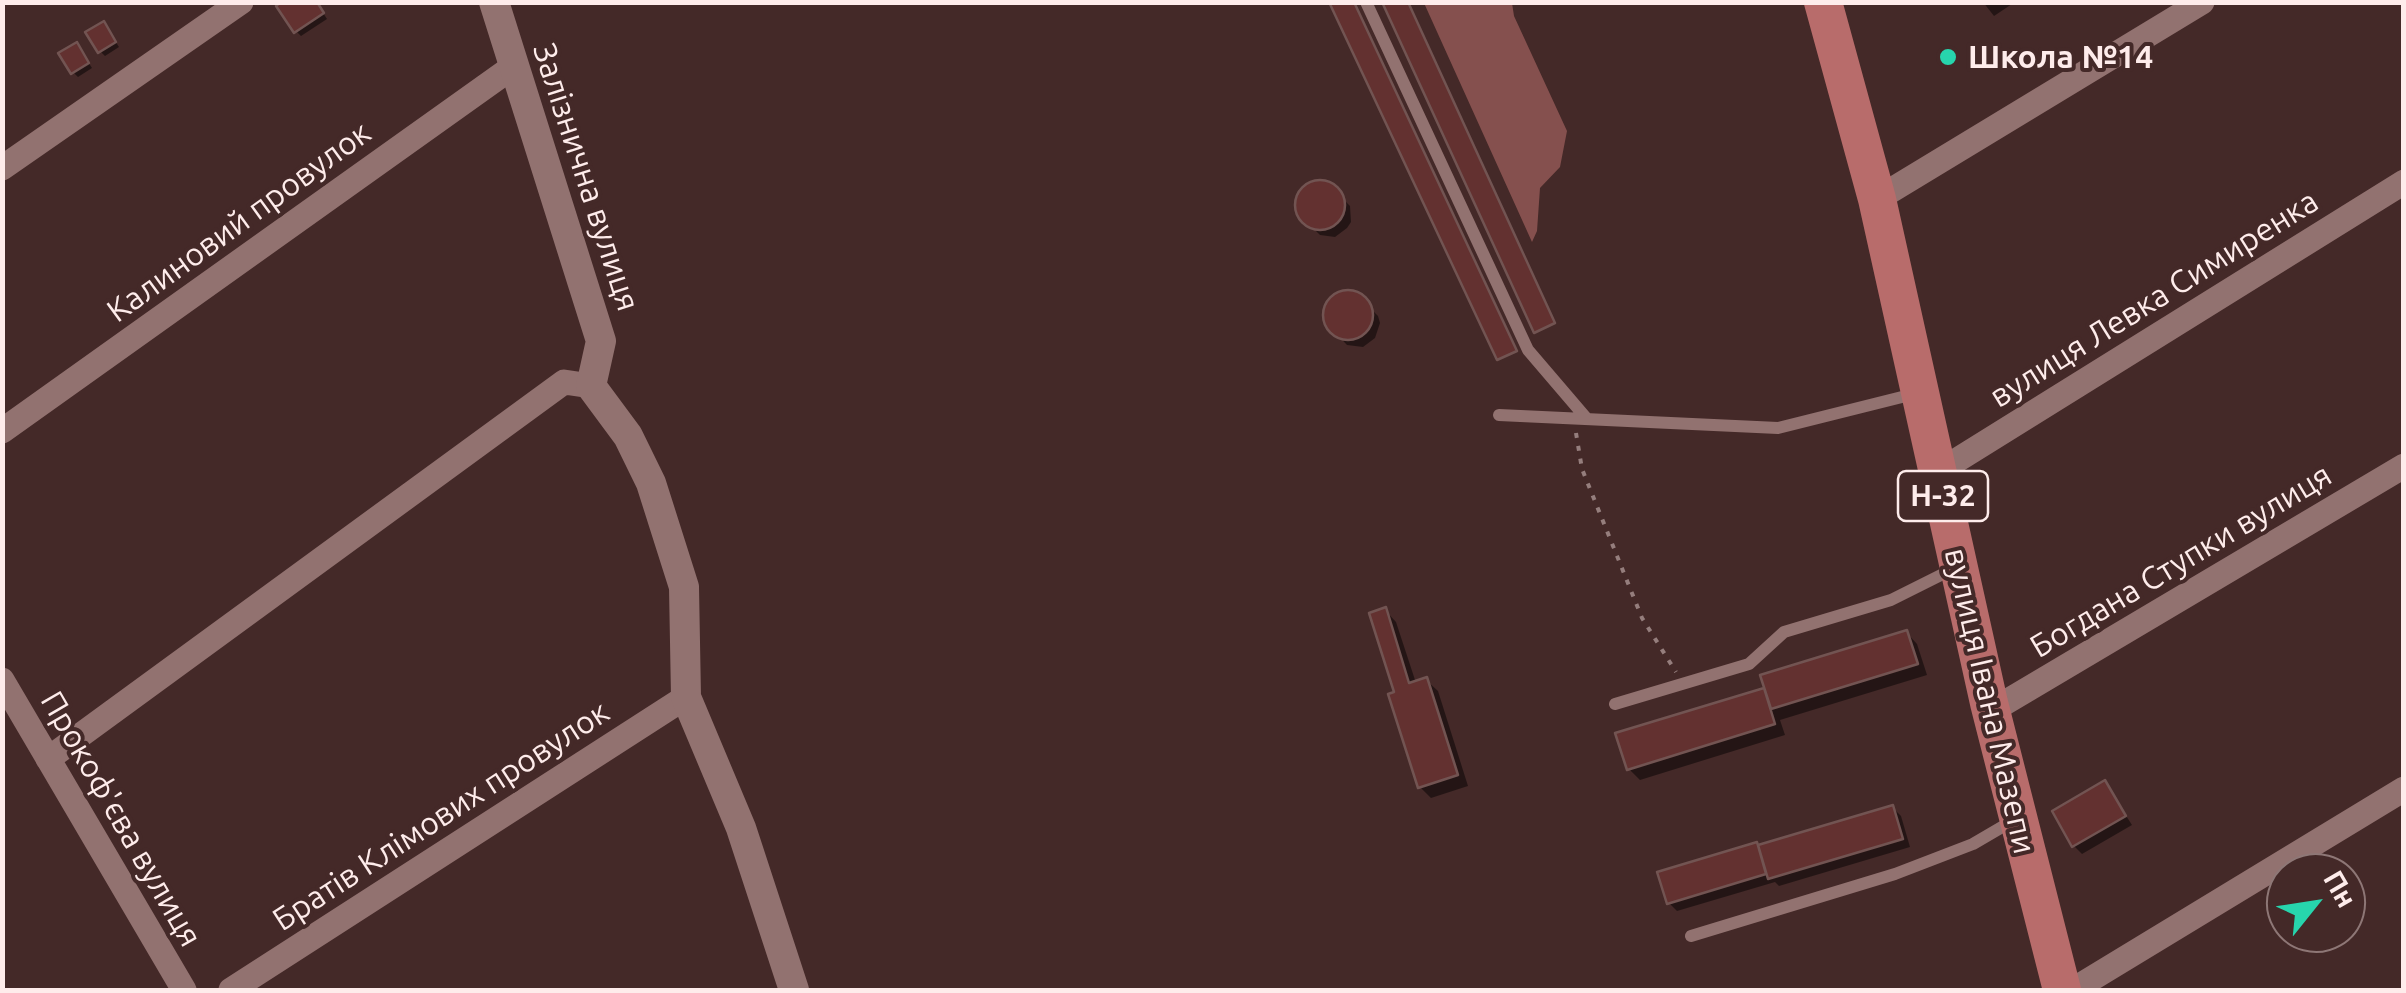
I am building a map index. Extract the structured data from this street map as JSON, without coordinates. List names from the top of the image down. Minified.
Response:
{"streets":{"main road":["Н-32","вулиця Івана Мазепи"],"street":["Залізнична вулиця","Калиновий провулок","вулиця Левка Симиренка","Богдана Ступки вулиця","Братів Клімових провулок","Прокоф'єва вулиця"]},"crossings":[["Залізнична вулиця","Калиновий провулок"],["вулиця Левка Симиренка","вулиця Івана Мазепи"],["Богдана Ступки вулиця","вулиця Івана Мазепи"]],"places":["Школа №14"],"north":"top right"}
